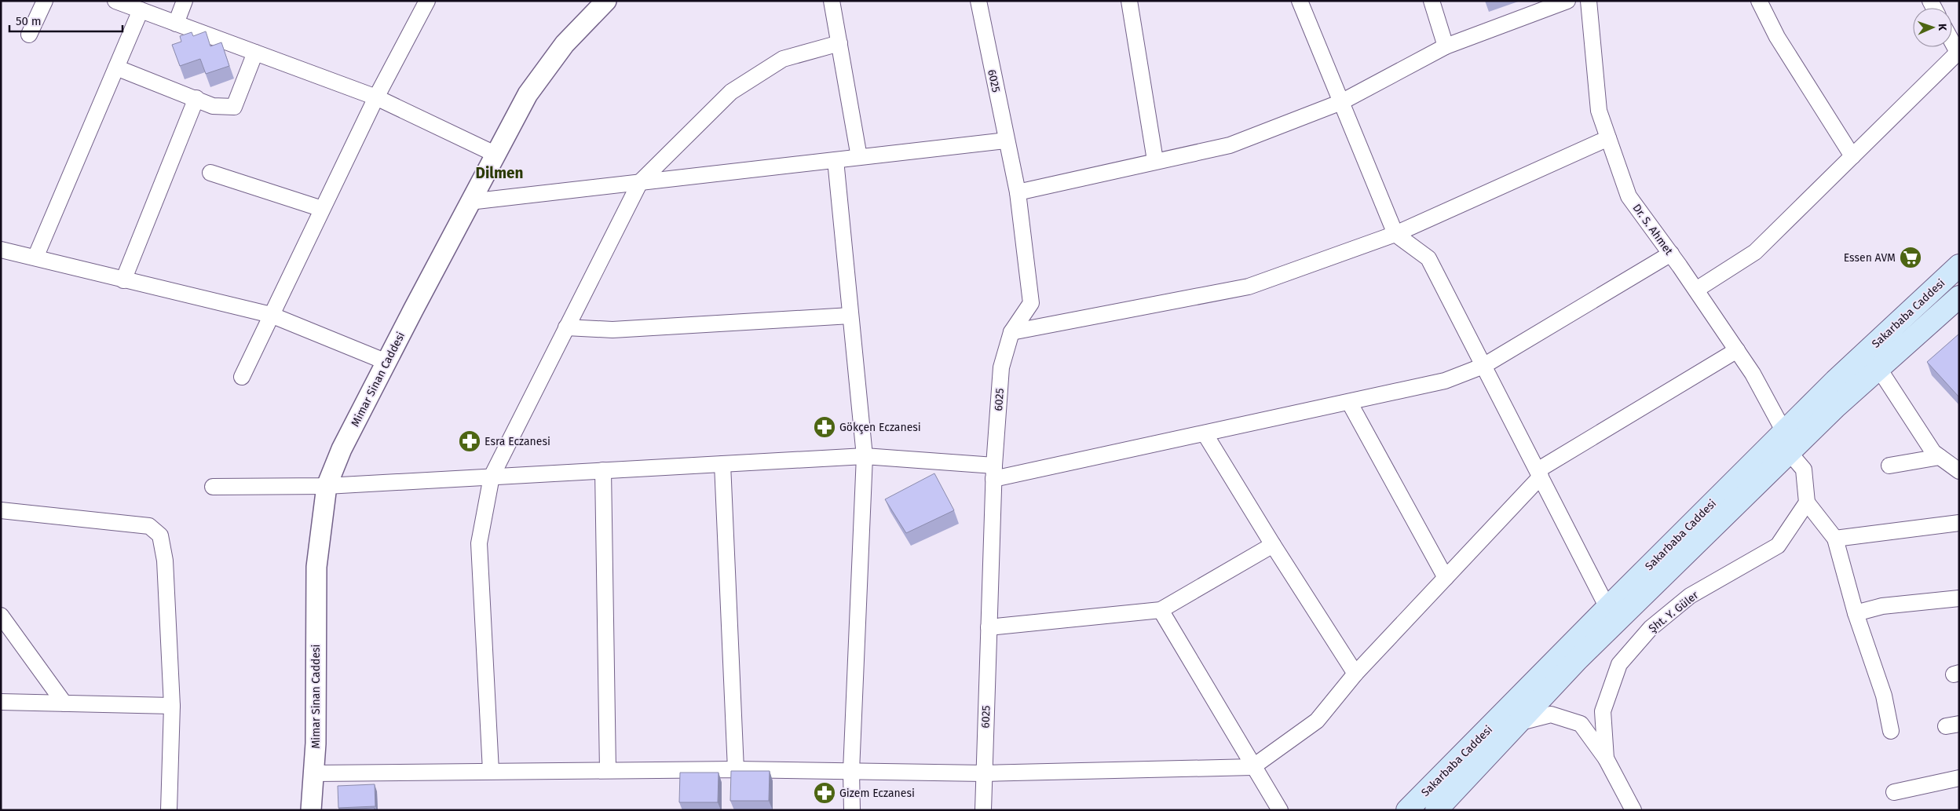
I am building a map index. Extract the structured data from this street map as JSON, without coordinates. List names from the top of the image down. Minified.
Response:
{"streets":{"main road":["Sakarbaba Caddesi"],"street":["6025","Dr. S. Ahmet","Mimar Sinan Caddesi","Şht. Y. Güler"]},"crossings":[["Dr. S. Ahmet","Sakarbaba Caddesi"]],"districts":["Dilmen"],"places":{"supermarket":["Essen AVM"],"pharmacy":["Gökçen Eczanesi","Esra Eczanesi","Gizem Eczanesi"]},"scale_bar":"50 m","north":"right"}
